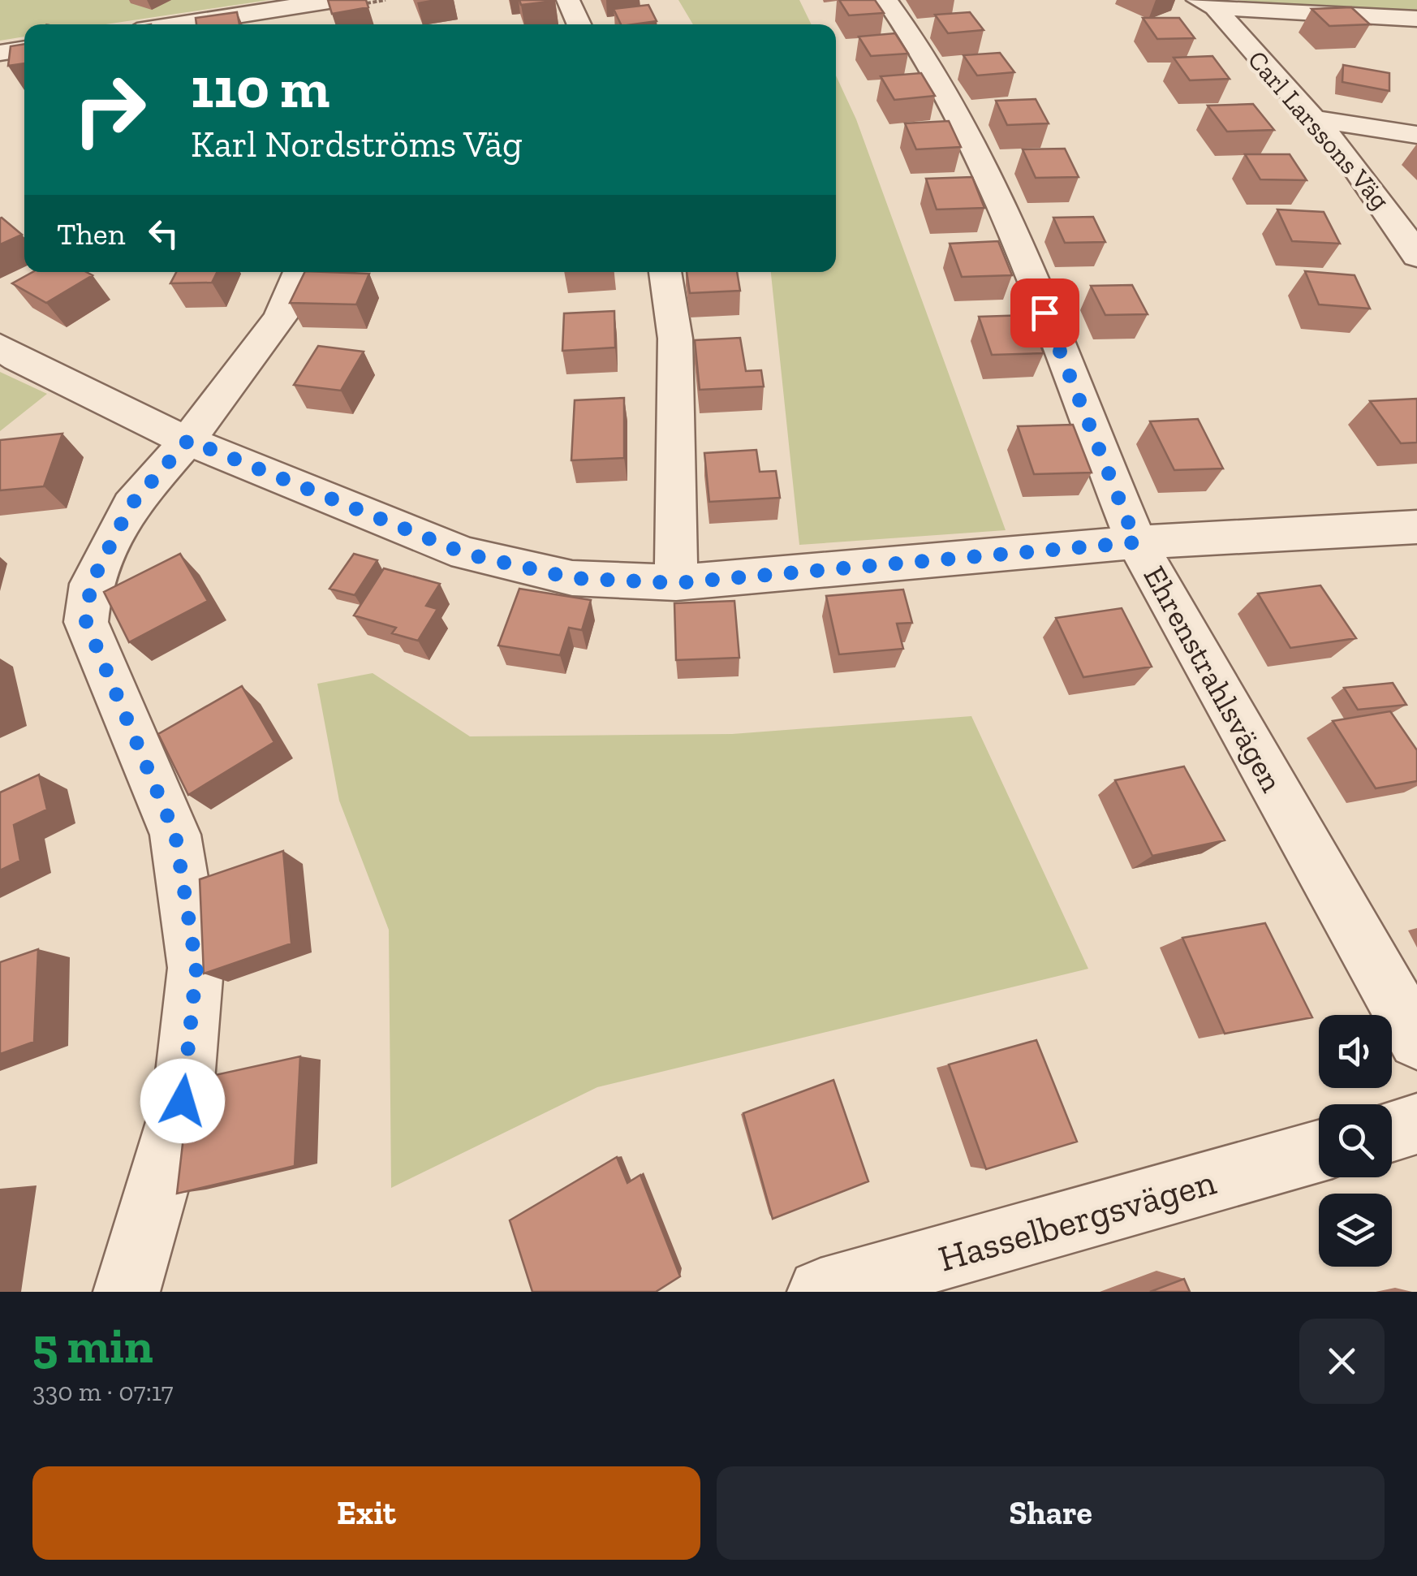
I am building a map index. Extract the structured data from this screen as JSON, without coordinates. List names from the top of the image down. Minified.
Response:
{"streets":{"street":["Carl Larssons Väg","Ehrenstrahlsvägen","Hasselbergsvägen"]},"page":{"turn":["110 m","Karl Nordströms Väg"],"then":"Then","heading":["5 min","330 m · 07:17"],"buttons":["Exit","Share"]}}
